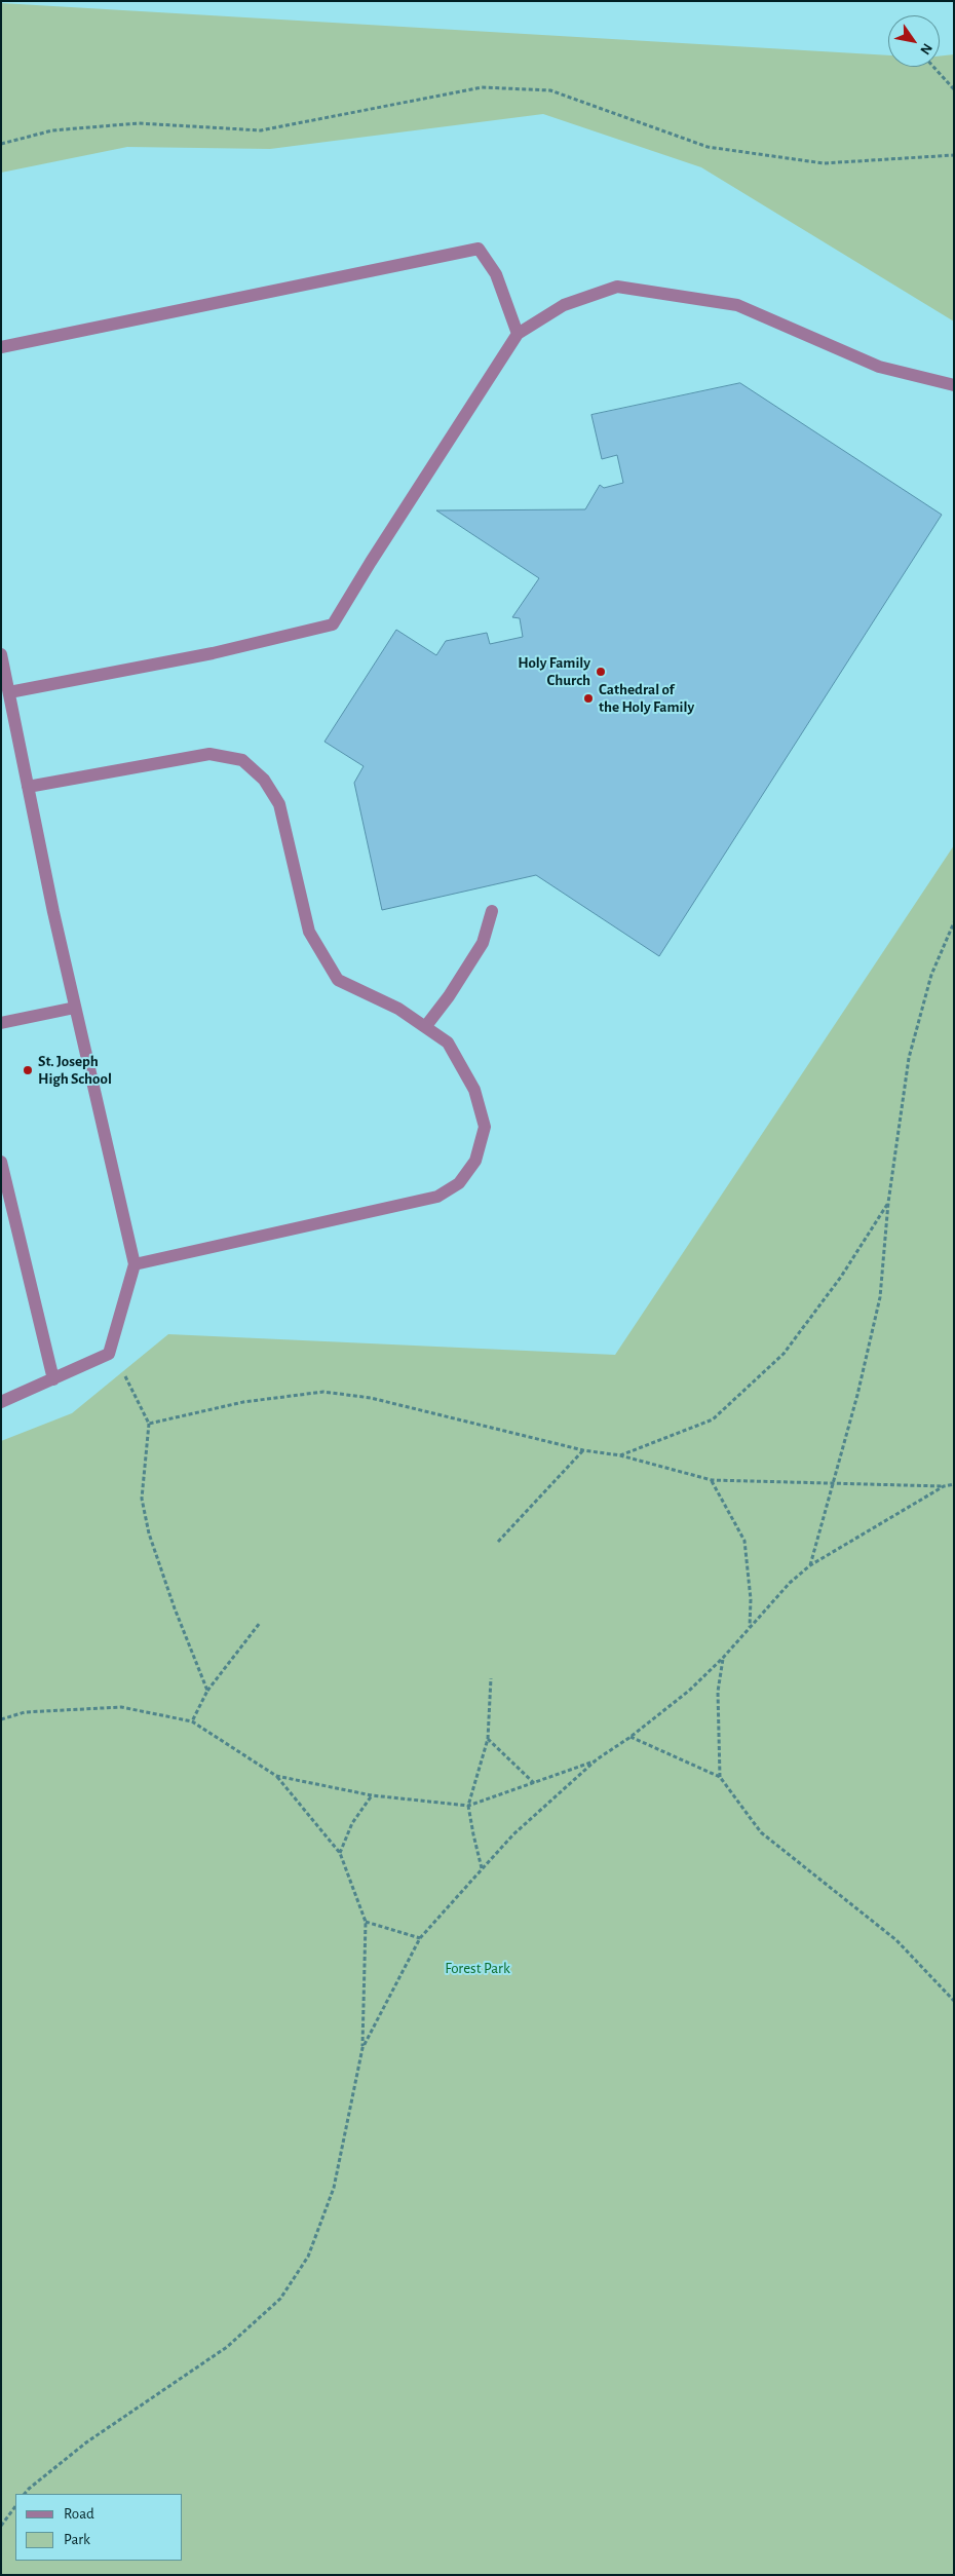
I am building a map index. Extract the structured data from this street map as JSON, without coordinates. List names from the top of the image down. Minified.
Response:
{"parks":["Forest Park"],"places":["Holy Family Church","Cathedral of the Holy Family","St. Joseph High School"],"legend":["Road","Park"],"north":"bottom right"}
